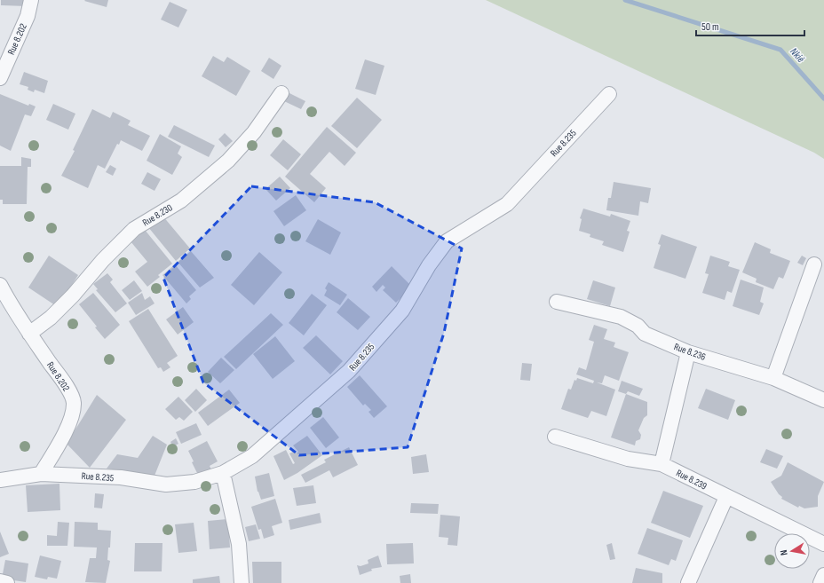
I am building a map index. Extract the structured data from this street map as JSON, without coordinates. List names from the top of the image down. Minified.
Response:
{"streets":{"street":["Rue 8.202","Rue 8.235","Rue 8.230","Rue 8.236","Rue 8.239"]},"crossings":[["Rue 8.202","Rue 8.235"],["Rue 8.202","Rue 8.230"]],"water":["Nkié"],"scale_bar":"50 m","north":"left"}
